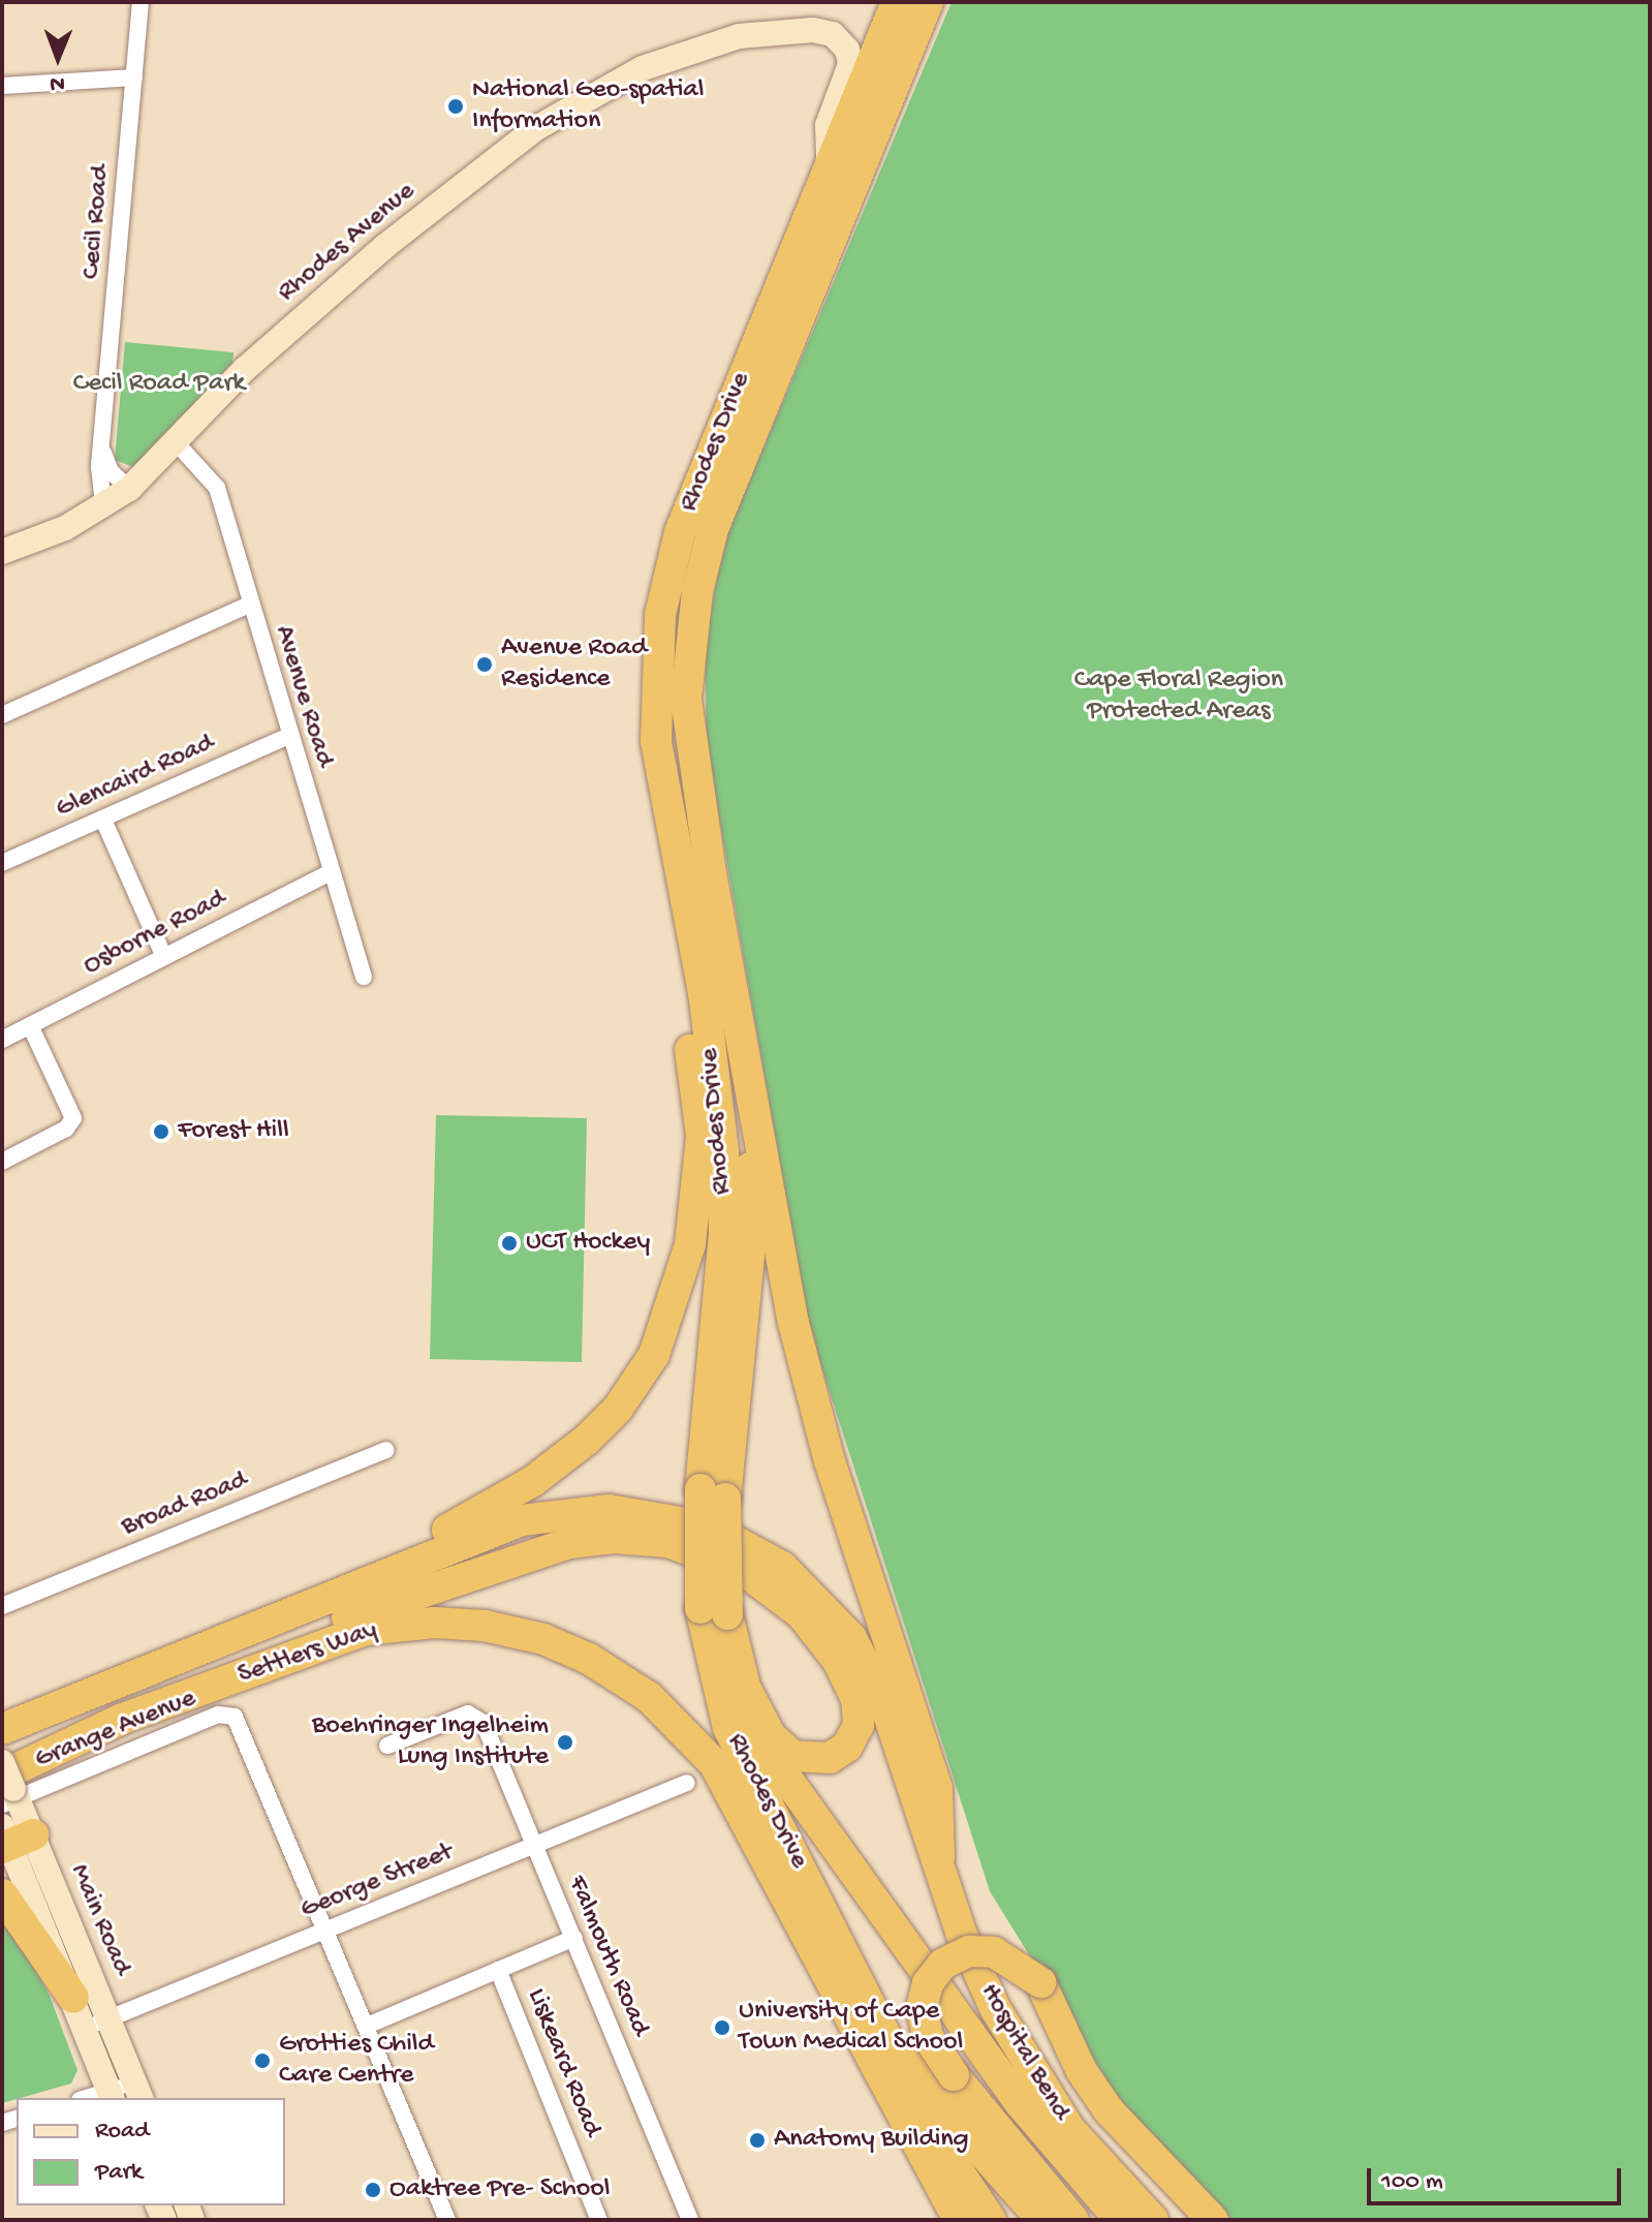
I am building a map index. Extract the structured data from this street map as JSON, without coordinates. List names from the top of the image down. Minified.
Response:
{"streets":{"highway":["Rhodes Drive","Settlers Way","Hospital Bend"],"street":["Cecil Road","Rhodes Avenue","Avenue Road","Glencaird Road","Osborne Road","Broad Road","Grange Avenue","George Street","Main Road","Falmouth Road","Liskeard Road"]},"crossings":[["Cecil Road","Rhodes Avenue"],["Rhodes Avenue","Rhodes Drive"],["Rhodes Avenue","Avenue Road"],["Rhodes Drive","Settlers Way"],["Rhodes Drive","Hospital Bend"],["Avenue Road","Glencaird Road"],["Avenue Road","Osborne Road"],["Settlers Way","Grange Avenue"],["Settlers Way","Main Road"],["Settlers Way","Hospital Bend"],["Grange Avenue","George Street"],["Grange Avenue","Main Road"],["George Street","Main Road"],["George Street","Falmouth Road"],["Falmouth Road","Liskeard Road"]],"parks":["Cecil Road Park","Cape Floral Region Protected Areas"],"places":["National Geo-spatial Information","Avenue Road Residence","Forest Hill","UCT Hockey","Boehringer Ingelheim Lung Institute","University of Cape Town Medical School","Grotties Child Care Centre","Anatomy Building","Oaktree Pre- School"],"legend":["Road","Park"],"scale_bar":"100 m","north":"bottom"}
